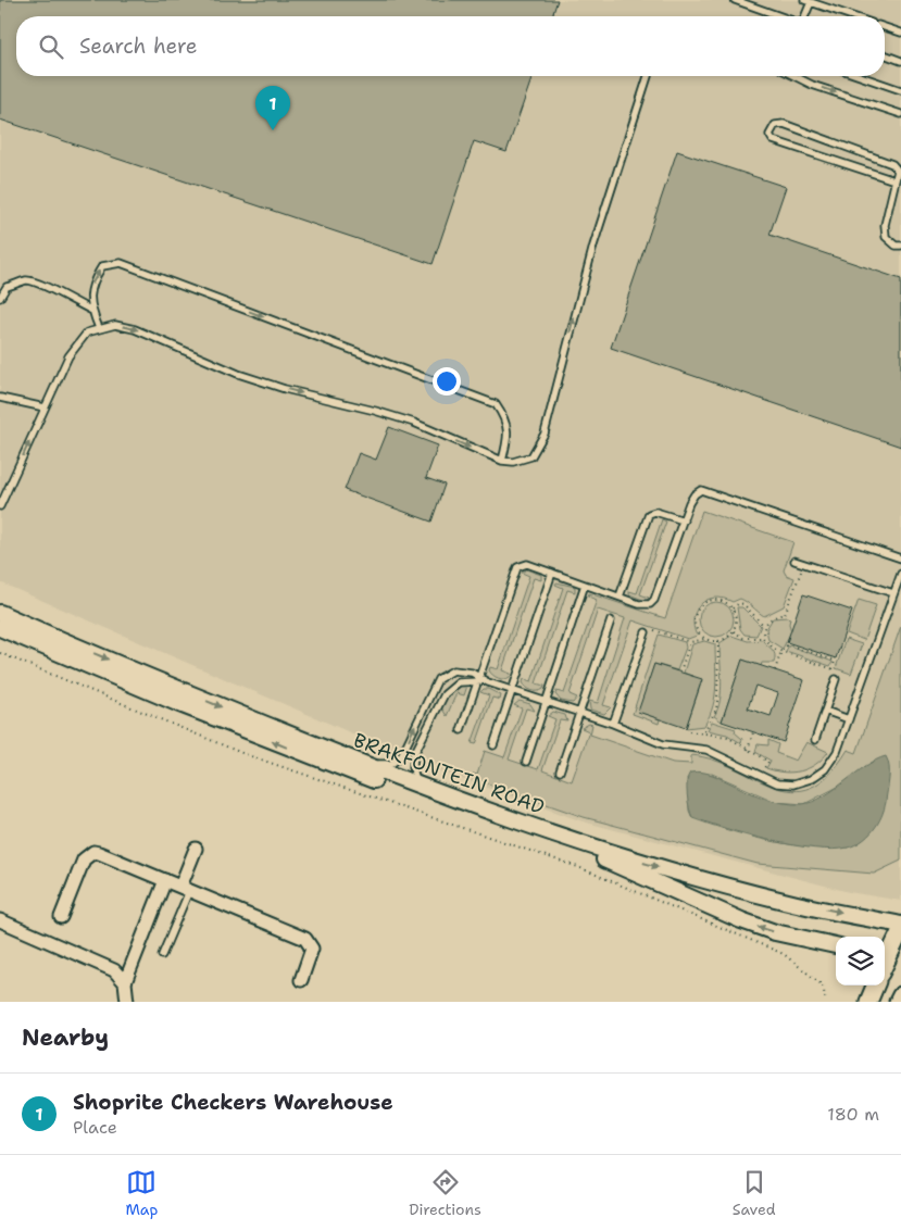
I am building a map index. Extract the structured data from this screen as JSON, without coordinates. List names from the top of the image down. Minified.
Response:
{"streets":{"street":["BRAKFONTEIN ROAD"]},"page":{"search":"Search here","pins":"1","heading":"Nearby","list":[{"mark":"1","name":"Shoprite Checkers Warehouse","note":"Place","value":"180 m"}],"nav":["Map","Directions","Saved"]}}
